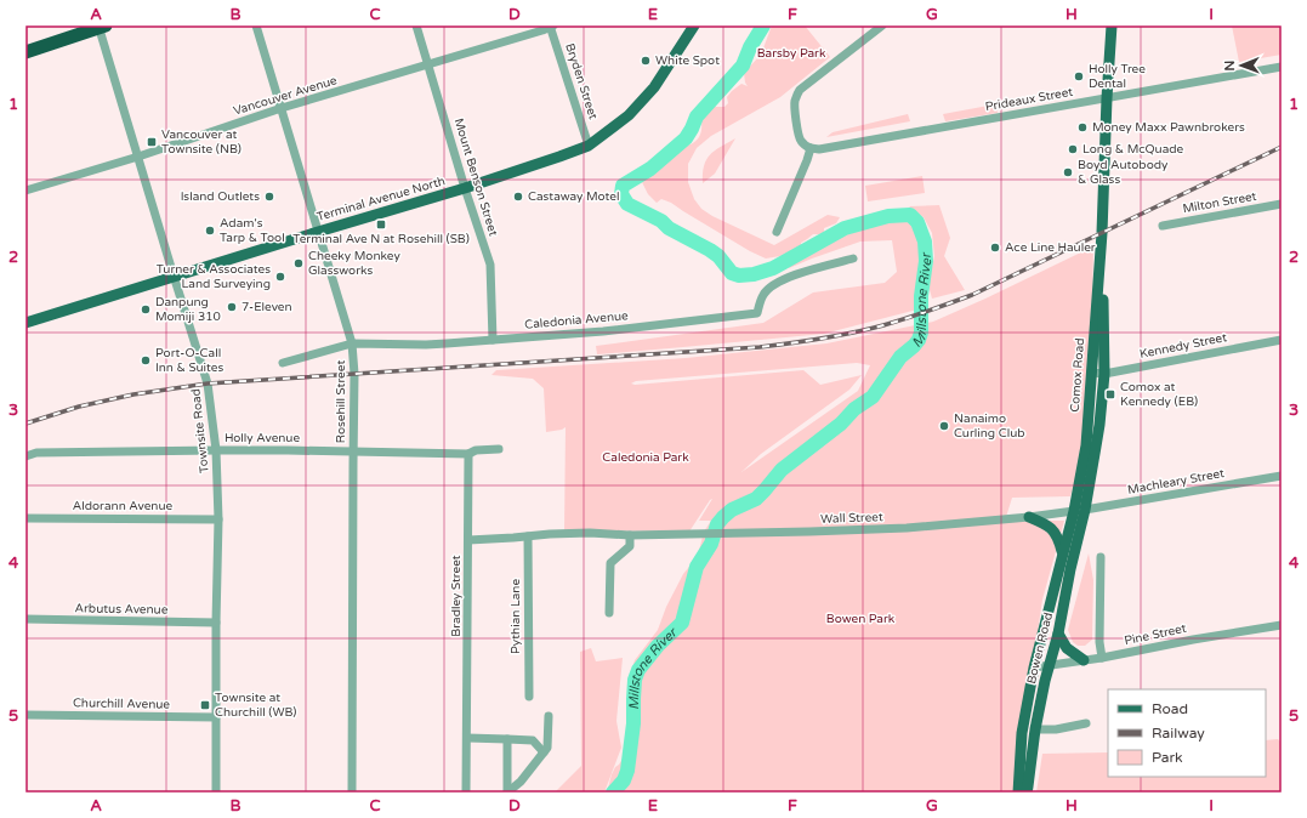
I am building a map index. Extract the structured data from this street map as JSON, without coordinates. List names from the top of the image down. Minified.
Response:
{"streets":{"main road":["Terminal Avenue North","Comox Road","Bowen Road"],"street":["Bryden Street","Vancouver Avenue","Prideaux Street","Mount Benson Street","Milton Street","Caledonia Avenue","Kennedy Street","Rosehill Street","Townsite Road","Holly Avenue","Machleary Street","Aldorann Avenue","Wall Street","Bradley Street","Arbutus Avenue","Pythian Lane","Pine Street","Churchill Avenue"]},"crossings":[["Bryden Street","Vancouver Avenue"],["Bryden Street","Terminal Avenue North"],["Vancouver Avenue","Mount Benson Street"],["Vancouver Avenue","Rosehill Street"],["Vancouver Avenue","Townsite Road"],["Prideaux Street","Comox Road"],["Mount Benson Street","Terminal Avenue North"],["Mount Benson Street","Caledonia Avenue"],["Terminal Avenue North","Rosehill Street"],["Terminal Avenue North","Townsite Road"],["Caledonia Avenue","Rosehill Street"],["Kennedy Street","Comox Road"],["Comox Road","Machleary Street"],["Comox Road","Wall Street"],["Comox Road","Bowen Road"],["Rosehill Street","Holly Avenue"],["Townsite Road","Holly Avenue"],["Townsite Road","Aldorann Avenue"],["Townsite Road","Arbutus Avenue"],["Townsite Road","Churchill Avenue"],["Holly Avenue","Bradley Street"],["Machleary Street","Wall Street"],["Machleary Street","Bowen Road"],["Wall Street","Bradley Street"],["Wall Street","Pythian Lane"],["Wall Street","Bowen Road"],["Pine Street","Bowen Road"]],"water":["Millstone River"],"parks":["Barsby Park","Caledonia Park","Bowen Park"],"places":{"other":["White Spot","Holly Tree Dental","Money Maxx Pawnbrokers","Long & McQuade","Boyd Autobody & Glass","Island Outlets","Castaway Motel","Adam's Tarp & Tool","Ace Line Hauler","Cheeky Monkey Glassworks","Turner & Associates Land Surveying","7-Eleven","Danpung Momiji 310","Port-O-Call Inn & Suites","Nanaimo Curling Club"],"transit":["Vancouver at Townsite (NB)","Terminal Ave N at Rosehill (SB)","Comox at Kennedy (EB)","Townsite at Churchill (WB)"]},"legend":["Road","Railway","Park"],"north":"left","grid":{"columns":["A","B","C","D","E","F","G","H","I"],"rows":["1","2","3","4","5"]}}
